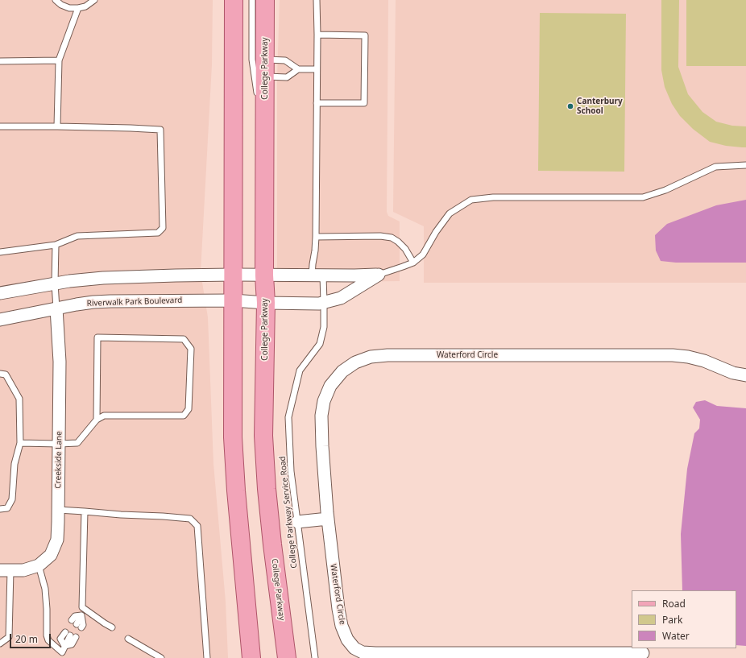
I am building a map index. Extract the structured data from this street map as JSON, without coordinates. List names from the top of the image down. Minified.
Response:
{"streets":{"main road":["College Parkway"],"street":["Riverwalk Park Boulevard","Waterford Circle","Creekside Lane"],"lane":["College Parkway Service Road"]},"crossings":[["College Parkway","Riverwalk Park Boulevard"],["Riverwalk Park Boulevard","Creekside Lane"],["Riverwalk Park Boulevard","College Parkway Service Road"]],"places":["Canterbury School"],"legend":["Road","Park","Water"],"scale_bar":"20 m"}
